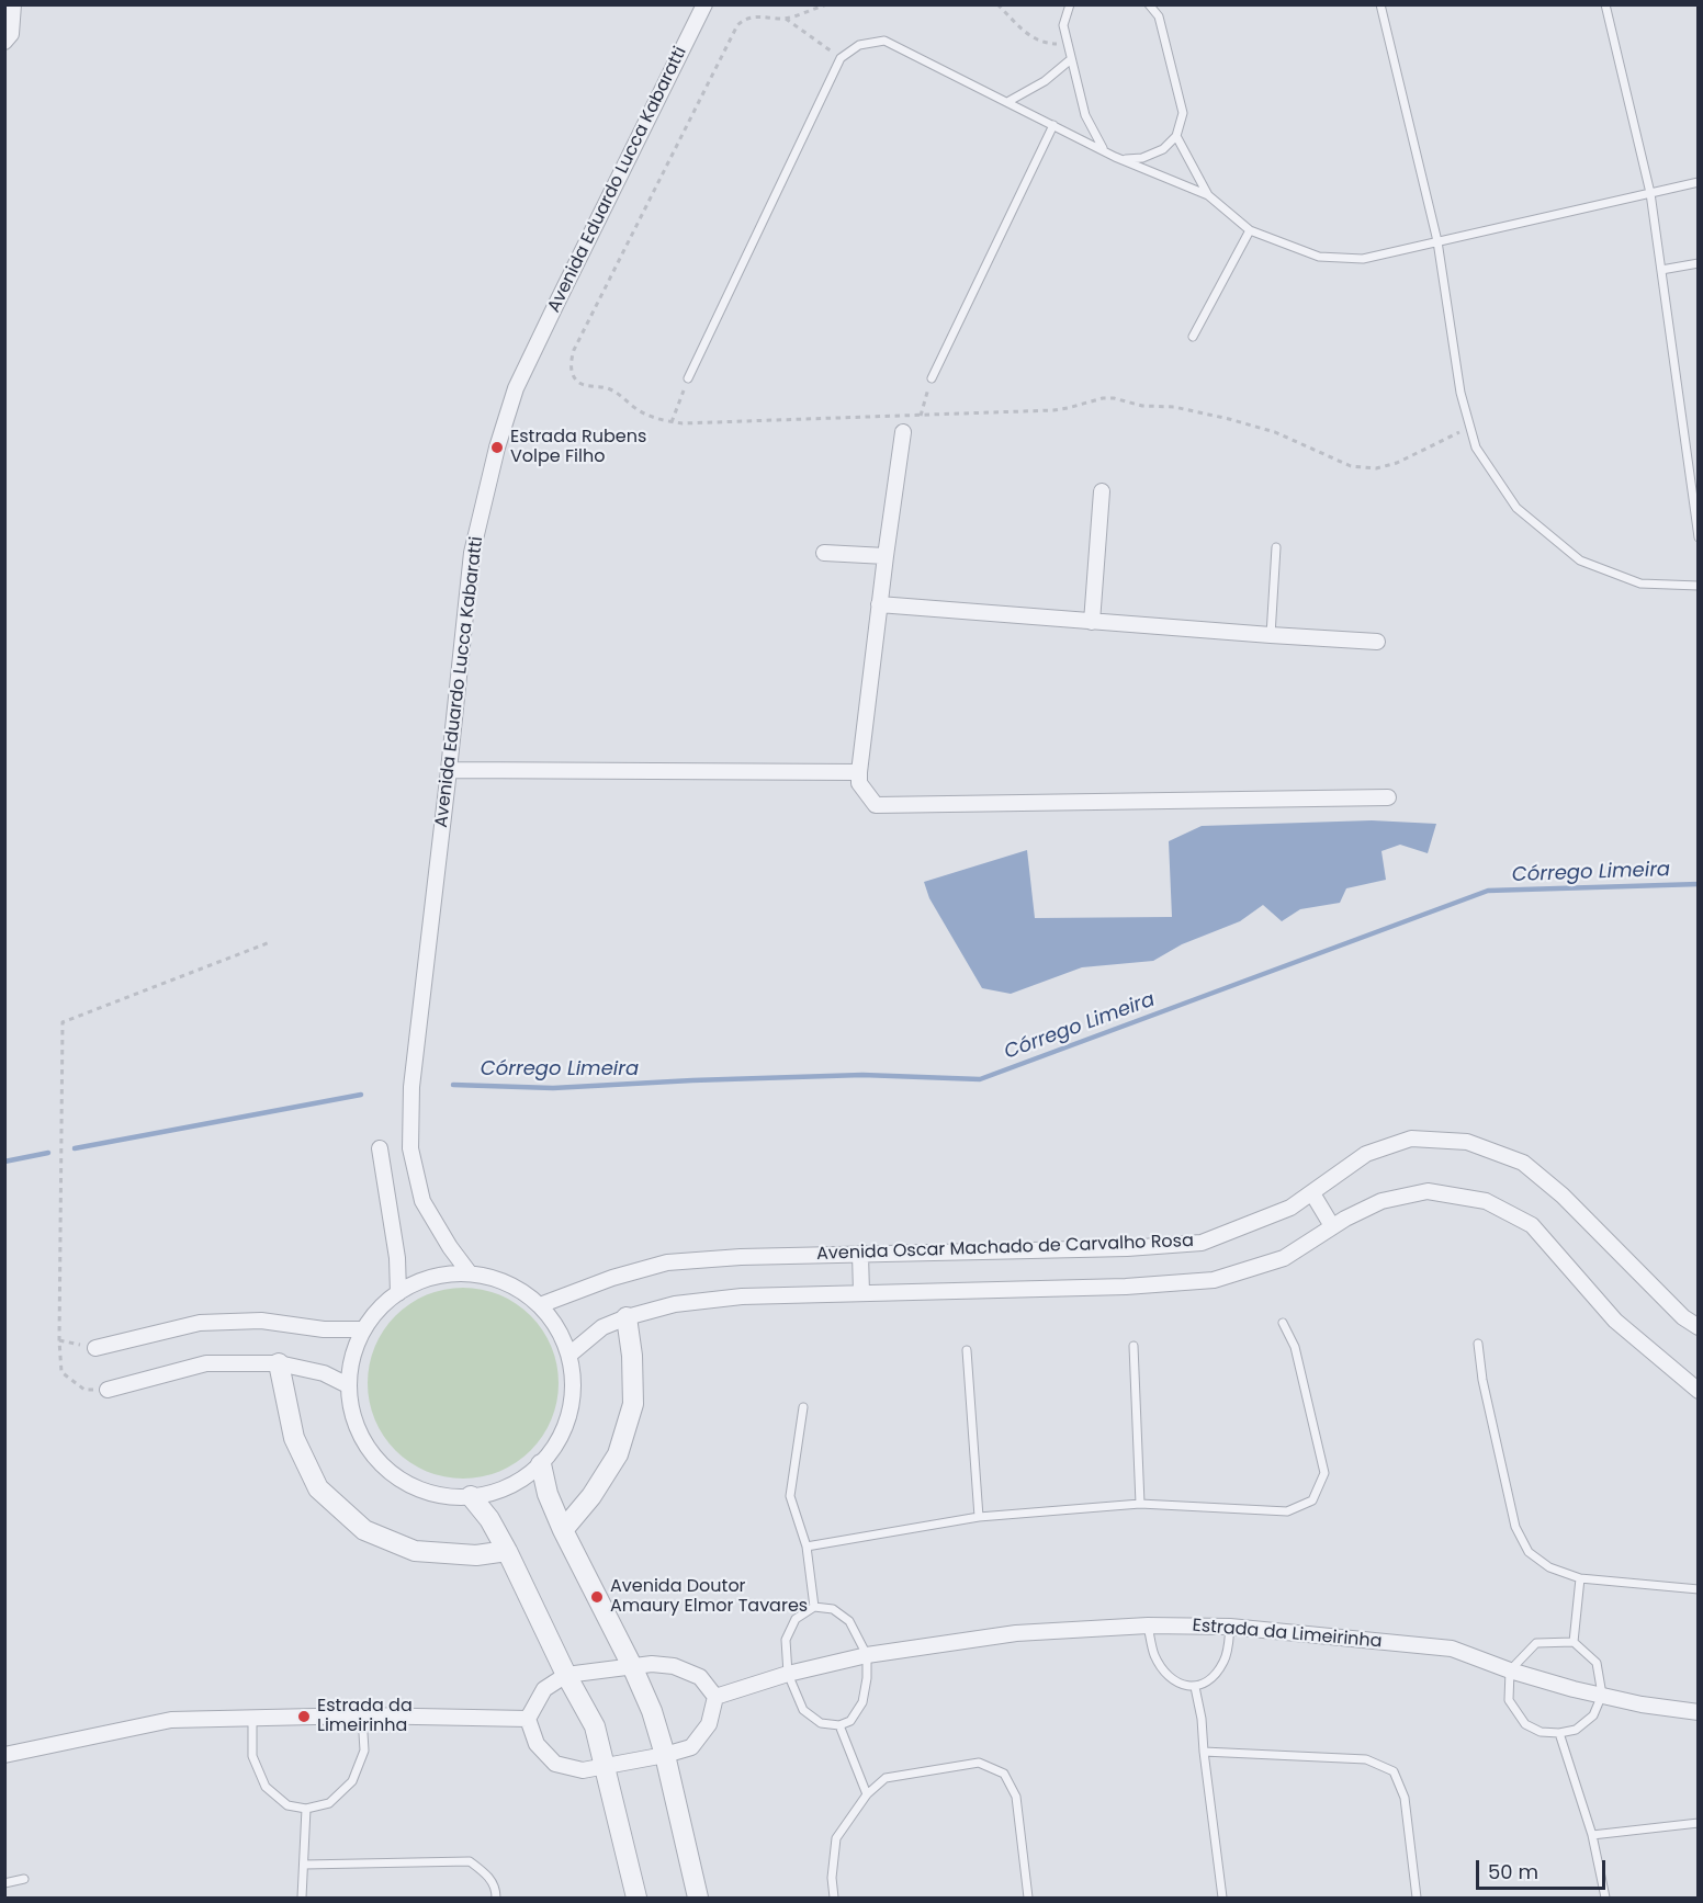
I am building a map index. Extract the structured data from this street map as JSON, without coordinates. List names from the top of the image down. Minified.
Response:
{"streets":{"street":["Avenida Eduardo Lucca Kabaratti","Avenida Oscar Machado de Carvalho Rosa","Estrada da Limeirinha"]},"crossings":[["Avenida Eduardo Lucca Kabaratti","Avenida Oscar Machado de Carvalho Rosa"]],"water":["Córrego Limeira"],"places":["Estrada Rubens Volpe Filho","Avenida Doutor Amaury Elmor Tavares","Estrada da Limeirinha"],"scale_bar":"50 m"}
